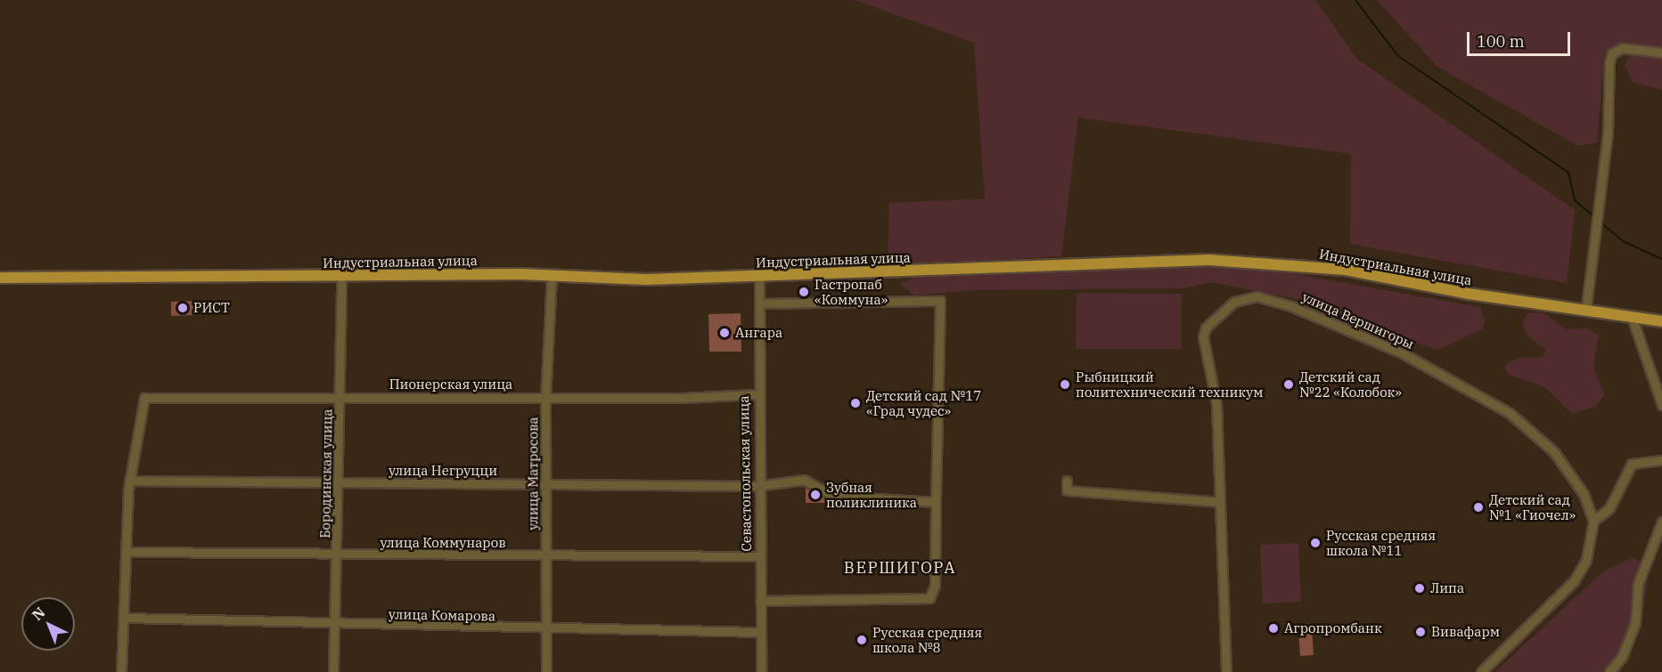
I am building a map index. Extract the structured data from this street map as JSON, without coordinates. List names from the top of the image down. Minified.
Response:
{"streets":{"main road":["Индустриальная улица"],"street":["улица Вершигоры","Пионерская улица","улица Негруцци","Бородинская улица","улица Матросова","Севастопольская улица","улица Коммунаров","улица Комарова"]},"crossings":[["Индустриальная улица","Бородинская улица"],["Индустриальная улица","улица Матросова"],["Индустриальная улица","Севастопольская улица"],["Пионерская улица","улица Негруцци"],["Пионерская улица","Бородинская улица"],["Пионерская улица","улица Матросова"],["Пионерская улица","Севастопольская улица"],["улица Негруцци","Бородинская улица"],["улица Негруцци","улица Матросова"],["улица Негруцци","Севастопольская улица"],["Бородинская улица","улица Коммунаров"],["Бородинская улица","улица Комарова"],["улица Матросова","улица Коммунаров"],["улица Матросова","улица Комарова"],["Севастопольская улица","улица Коммунаров"],["Севастопольская улица","улица Комарова"]],"districts":["ВЕРШИГОРА"],"places":["Гастропаб «Коммуна»","РИСТ","Ангара","Рыбницкий политехнический техникум","Детский сад №22 «Колобок»","Детский сад №17 «Град чудес»","Зубная поликлиника","Детский сад №1 «Гиочел»","Русская средняя школа №11","Липа","Агропромбанк","Вивафарм","Русская средняя школа №8"],"scale_bar":"100 m","north":"top left"}
